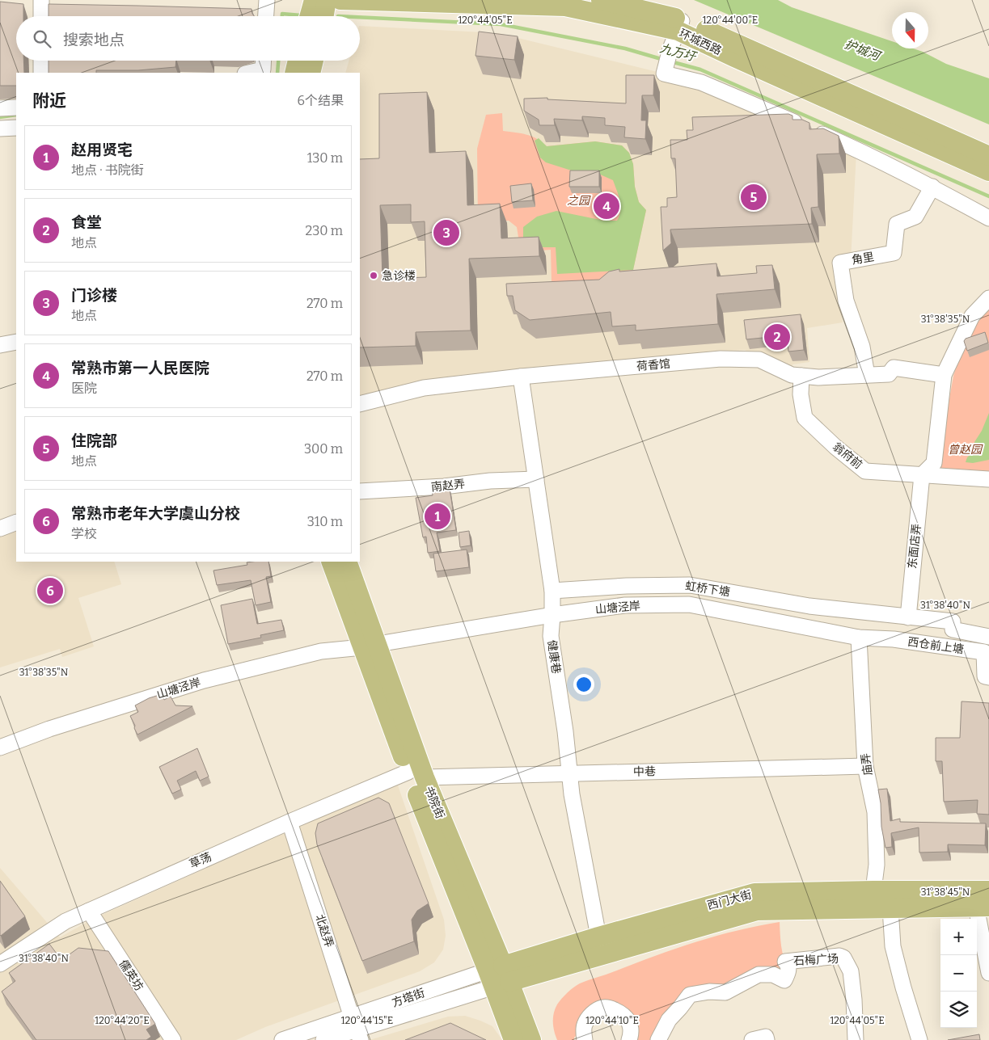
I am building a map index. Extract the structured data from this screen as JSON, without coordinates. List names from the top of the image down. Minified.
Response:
{"streets":{"main road":["环城西路","书院街","西门大街"],"street":["角里","荷香馆","翁府前","南赵弄","东面店弄","虹桥下塘","山塘泾岸","西仓前上塘","健康巷","庙弄","中巷","草荡","北赵弄","石梅广场","儒英坊","方塔街"]},"crossings":[["角里","荷香馆"],["荷香馆","翁府前"],["荷香馆","健康巷"],["翁府前","东面店弄"],["南赵弄","健康巷"],["东面店弄","虹桥下塘"],["虹桥下塘","健康巷"],["山塘泾岸","西仓前上塘"],["山塘泾岸","健康巷"],["山塘泾岸","庙弄"],["山塘泾岸","书院街"],["西仓前上塘","庙弄"],["健康巷","中巷"],["健康巷","西门大街"],["庙弄","中巷"],["庙弄","西门大街"],["中巷","书院街"],["中巷","草荡"],["书院街","草荡"],["书院街","西门大街"],["书院街","方塔街"],["草荡","北赵弄"],["草荡","儒英坊"],["西门大街","方塔街"],["北赵弄","方塔街"]],"water":["护城河","九万圩"],"parks":["之园","曾赵园"],"places":["急诊楼"],"north":"bottom","page":{"search":"搜索地点","heading":["附近","6个结果"],"list":[{"mark":"1","name":"赵用贤宅","note":"地点 · 书院街","value":"130 m"},{"mark":"2","name":"食堂","note":"地点","value":"230 m"},{"mark":"3","name":"门诊楼","note":"地点","value":"270 m"},{"mark":"4","name":"常熟市第一人民医院","note":"医院","value":"270 m"},{"mark":"5","name":"住院部","note":"地点","value":"300 m"},{"mark":"6","name":"常熟市老年大学虞山分校","note":"学校","value":"310 m"}],"pins":["5","4","3","2","1","6"],"map_buttons":["+","−"]},"coordinates":["120°44'05\"E","120°44'00\"E","31°38'35\"N","31°38'40\"N","31°38'45\"N","120°44'20\"E","120°44'15\"E","120°44'10\"E"]}
